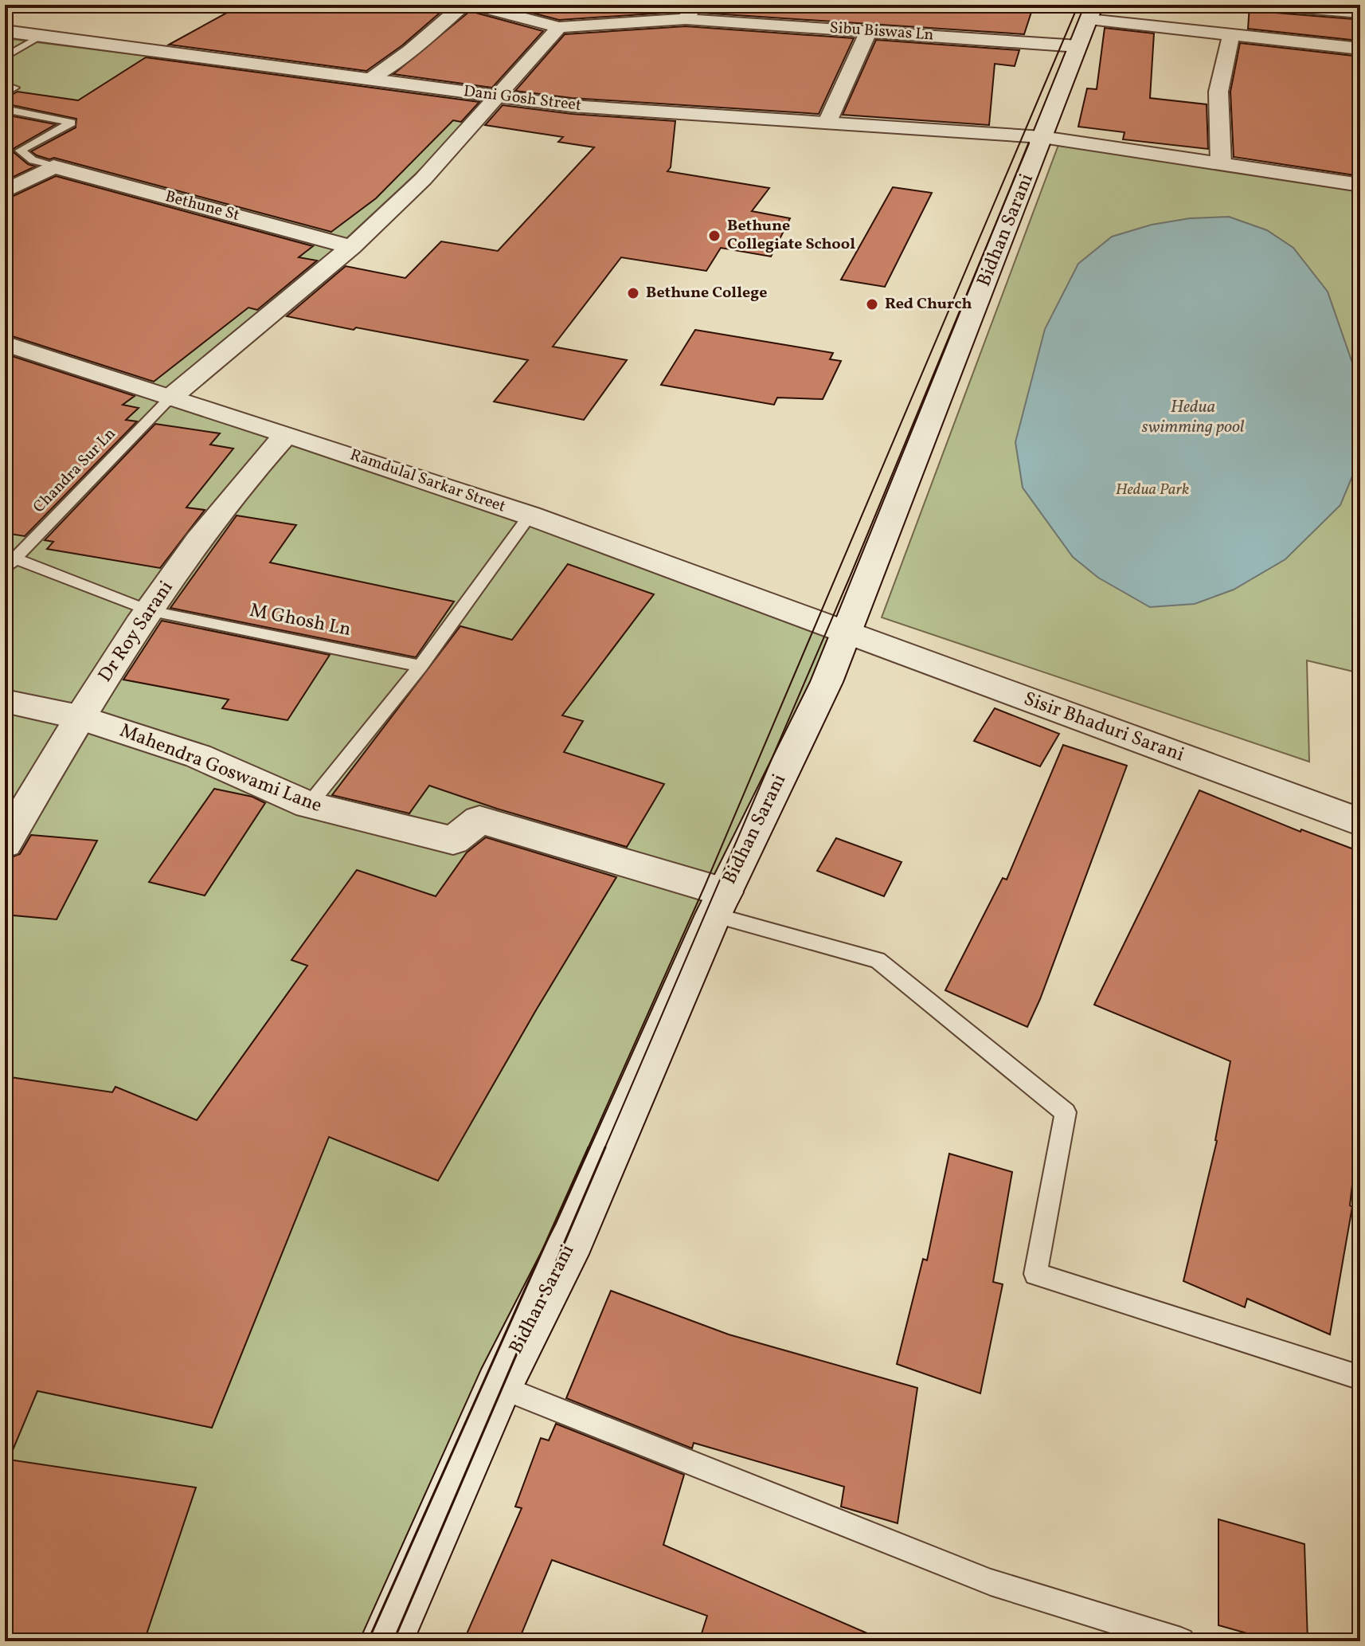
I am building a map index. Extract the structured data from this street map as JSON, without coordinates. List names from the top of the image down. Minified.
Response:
{"streets":{"street":["Sibu Biswas Ln","Dani Gosh Street","Bethune St","Bidhan Sarani","Ramdulal Sarkar Street","Dr Roy Sarani","Sisir Bhaduri Sarani","Mahendra Goswami Lane"],"lane":["Chandra Sur Ln","M Ghosh Ln"]},"crossings":[["Sibu Biswas Ln","Bidhan Sarani"],["Dani Gosh Street","Bidhan Sarani"],["Bidhan Sarani","Ramdulal Sarkar Street"],["Bidhan Sarani","Sisir Bhaduri Sarani"],["Bidhan Sarani","Mahendra Goswami Lane"],["Chandra Sur Ln","Ramdulal Sarkar Street"],["Chandra Sur Ln","M Ghosh Ln"],["Ramdulal Sarkar Street","Dr Roy Sarani"],["Ramdulal Sarkar Street","Sisir Bhaduri Sarani"],["M Ghosh Ln","Dr Roy Sarani"],["Dr Roy Sarani","Mahendra Goswami Lane"]],"water":["Hedua swimming pool"],"parks":["Hedua Park"],"places":["Bethune Collegiate School","Bethune College","Red Church"]}
